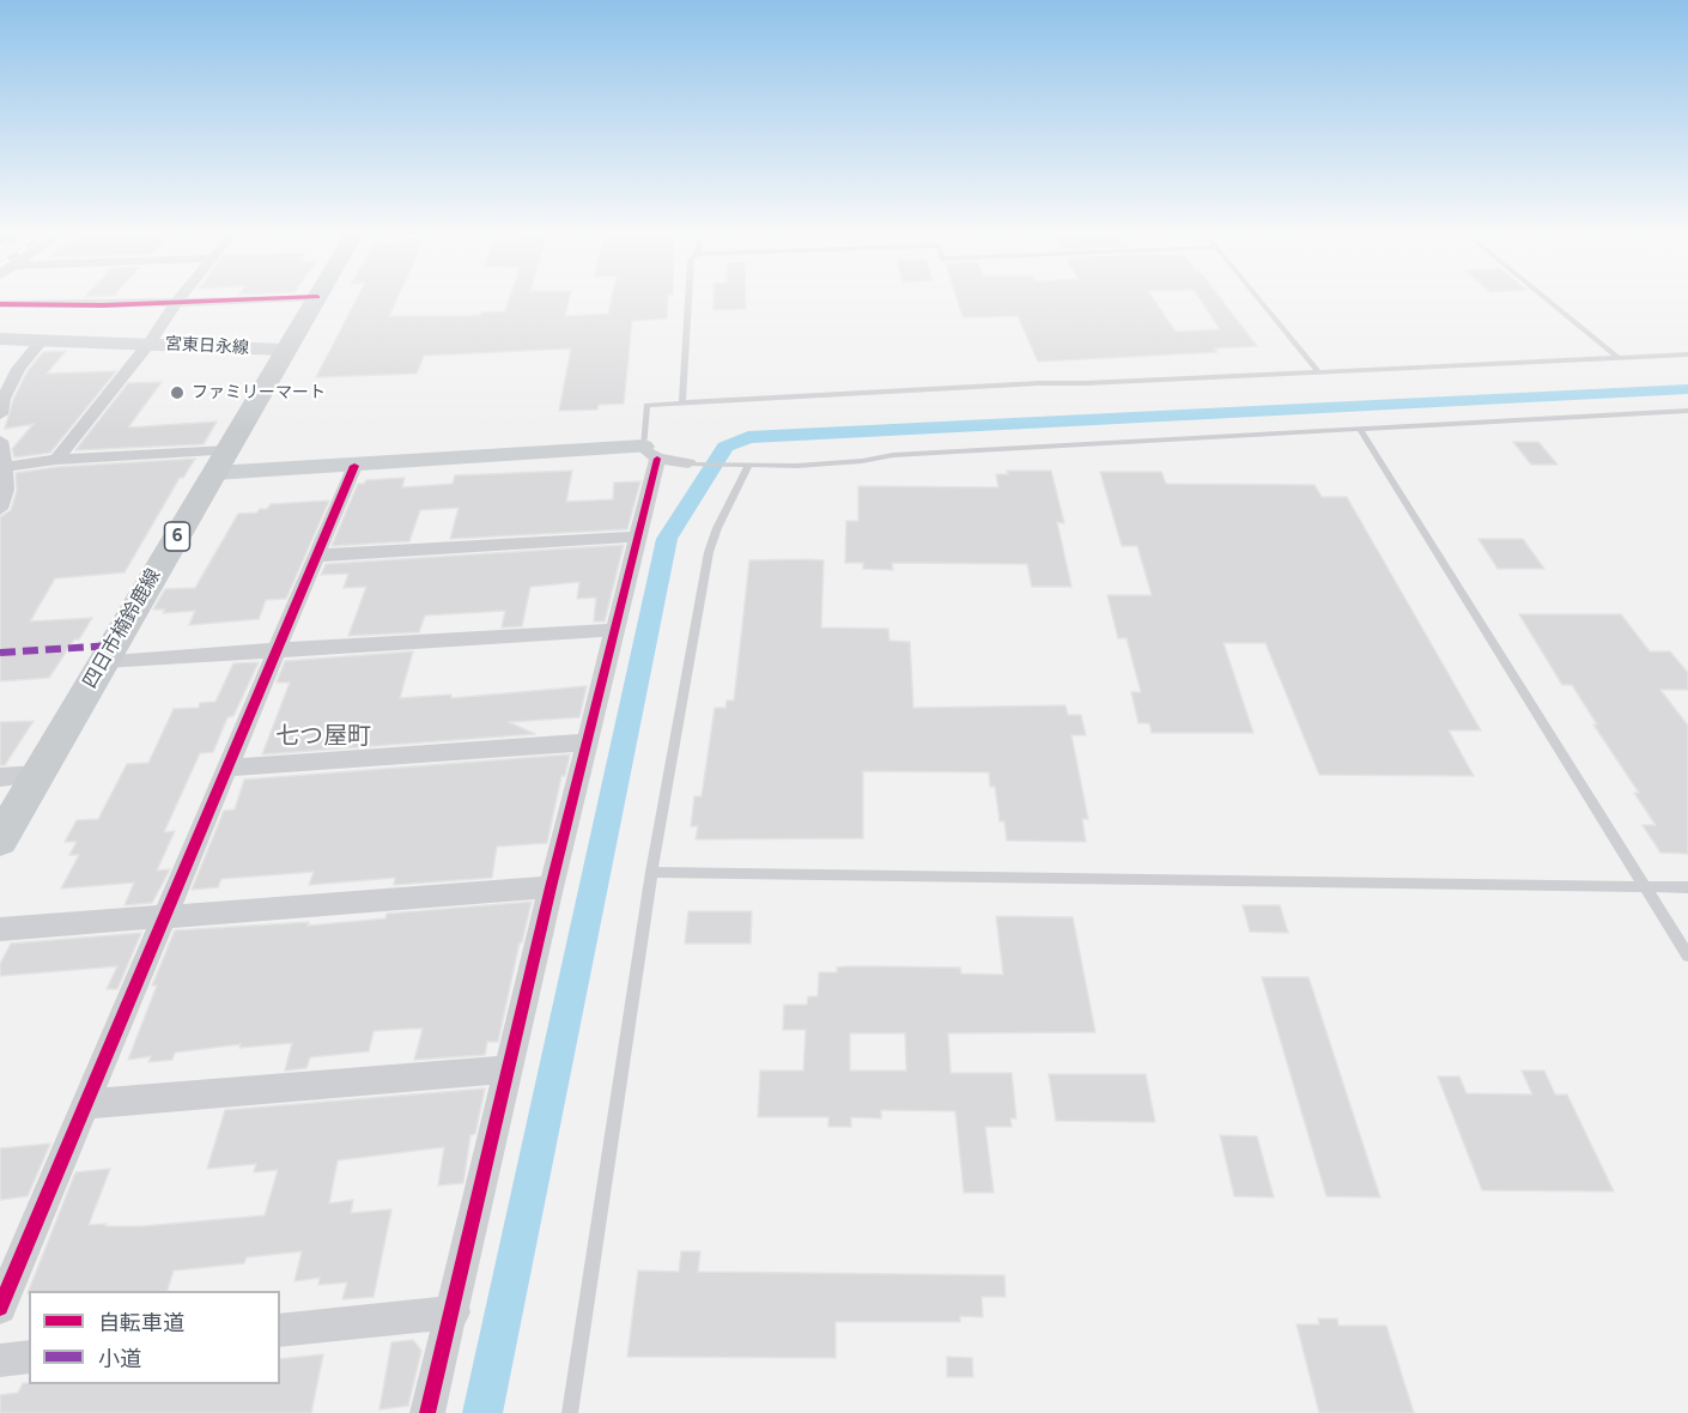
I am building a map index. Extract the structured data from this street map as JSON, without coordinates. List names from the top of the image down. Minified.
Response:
{"streets":{"main road":["6","四日市楠鈴鹿線"],"street":["宮東日永線"]},"crossings":[["宮東日永線","四日市楠鈴鹿線"]],"districts":["七つ屋町"],"places":["ファミリーマート"],"legend":["自転車道","小道"]}
